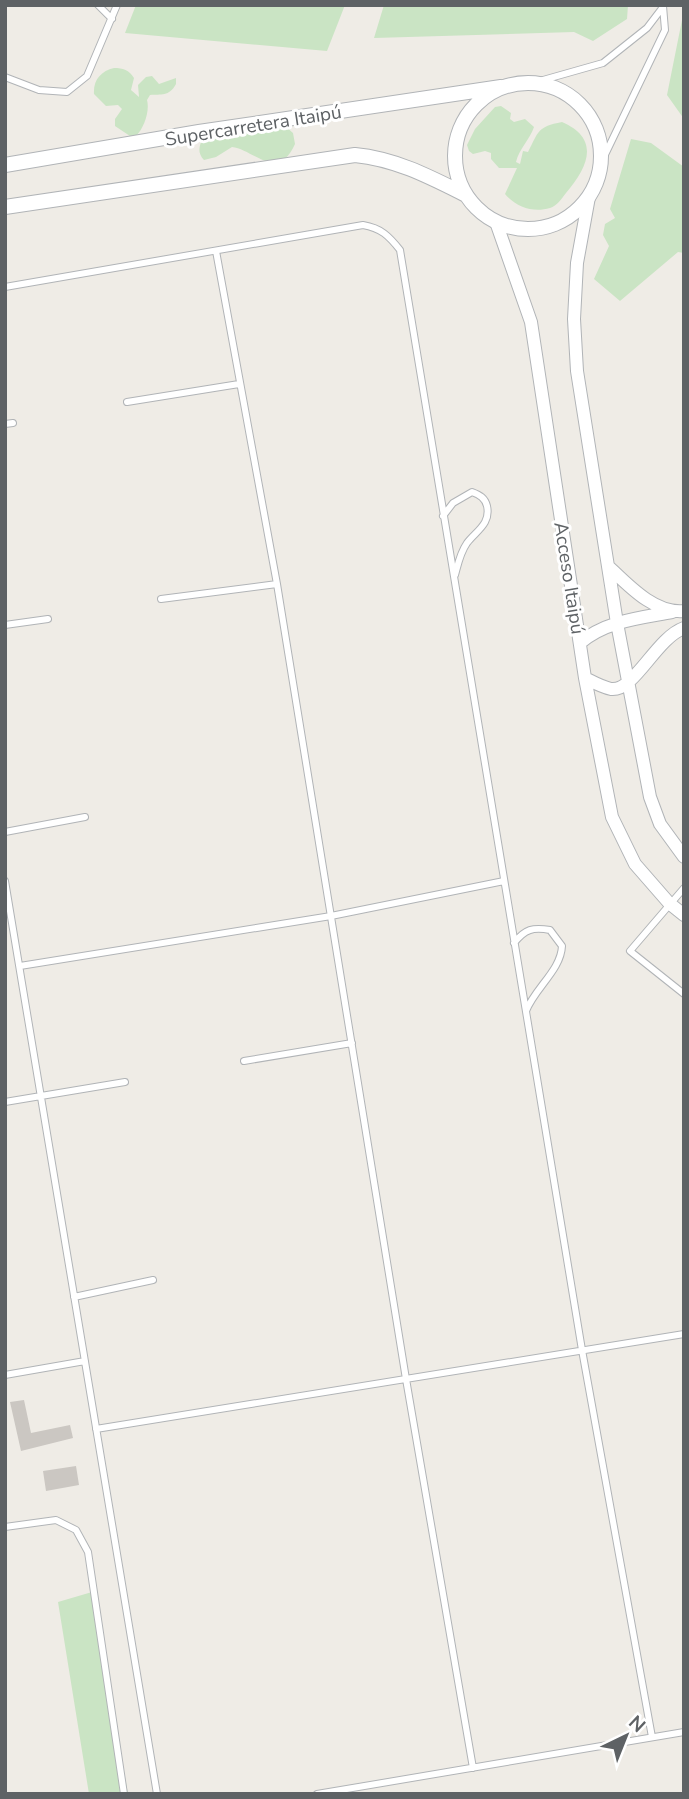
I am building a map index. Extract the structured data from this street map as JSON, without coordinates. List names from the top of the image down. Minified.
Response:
{"streets":{"street":["Supercarretera Itaipú","Acceso Itaipú"]},"crossings":[["Supercarretera Itaipú","Acceso Itaipú"]],"north":"top right"}
